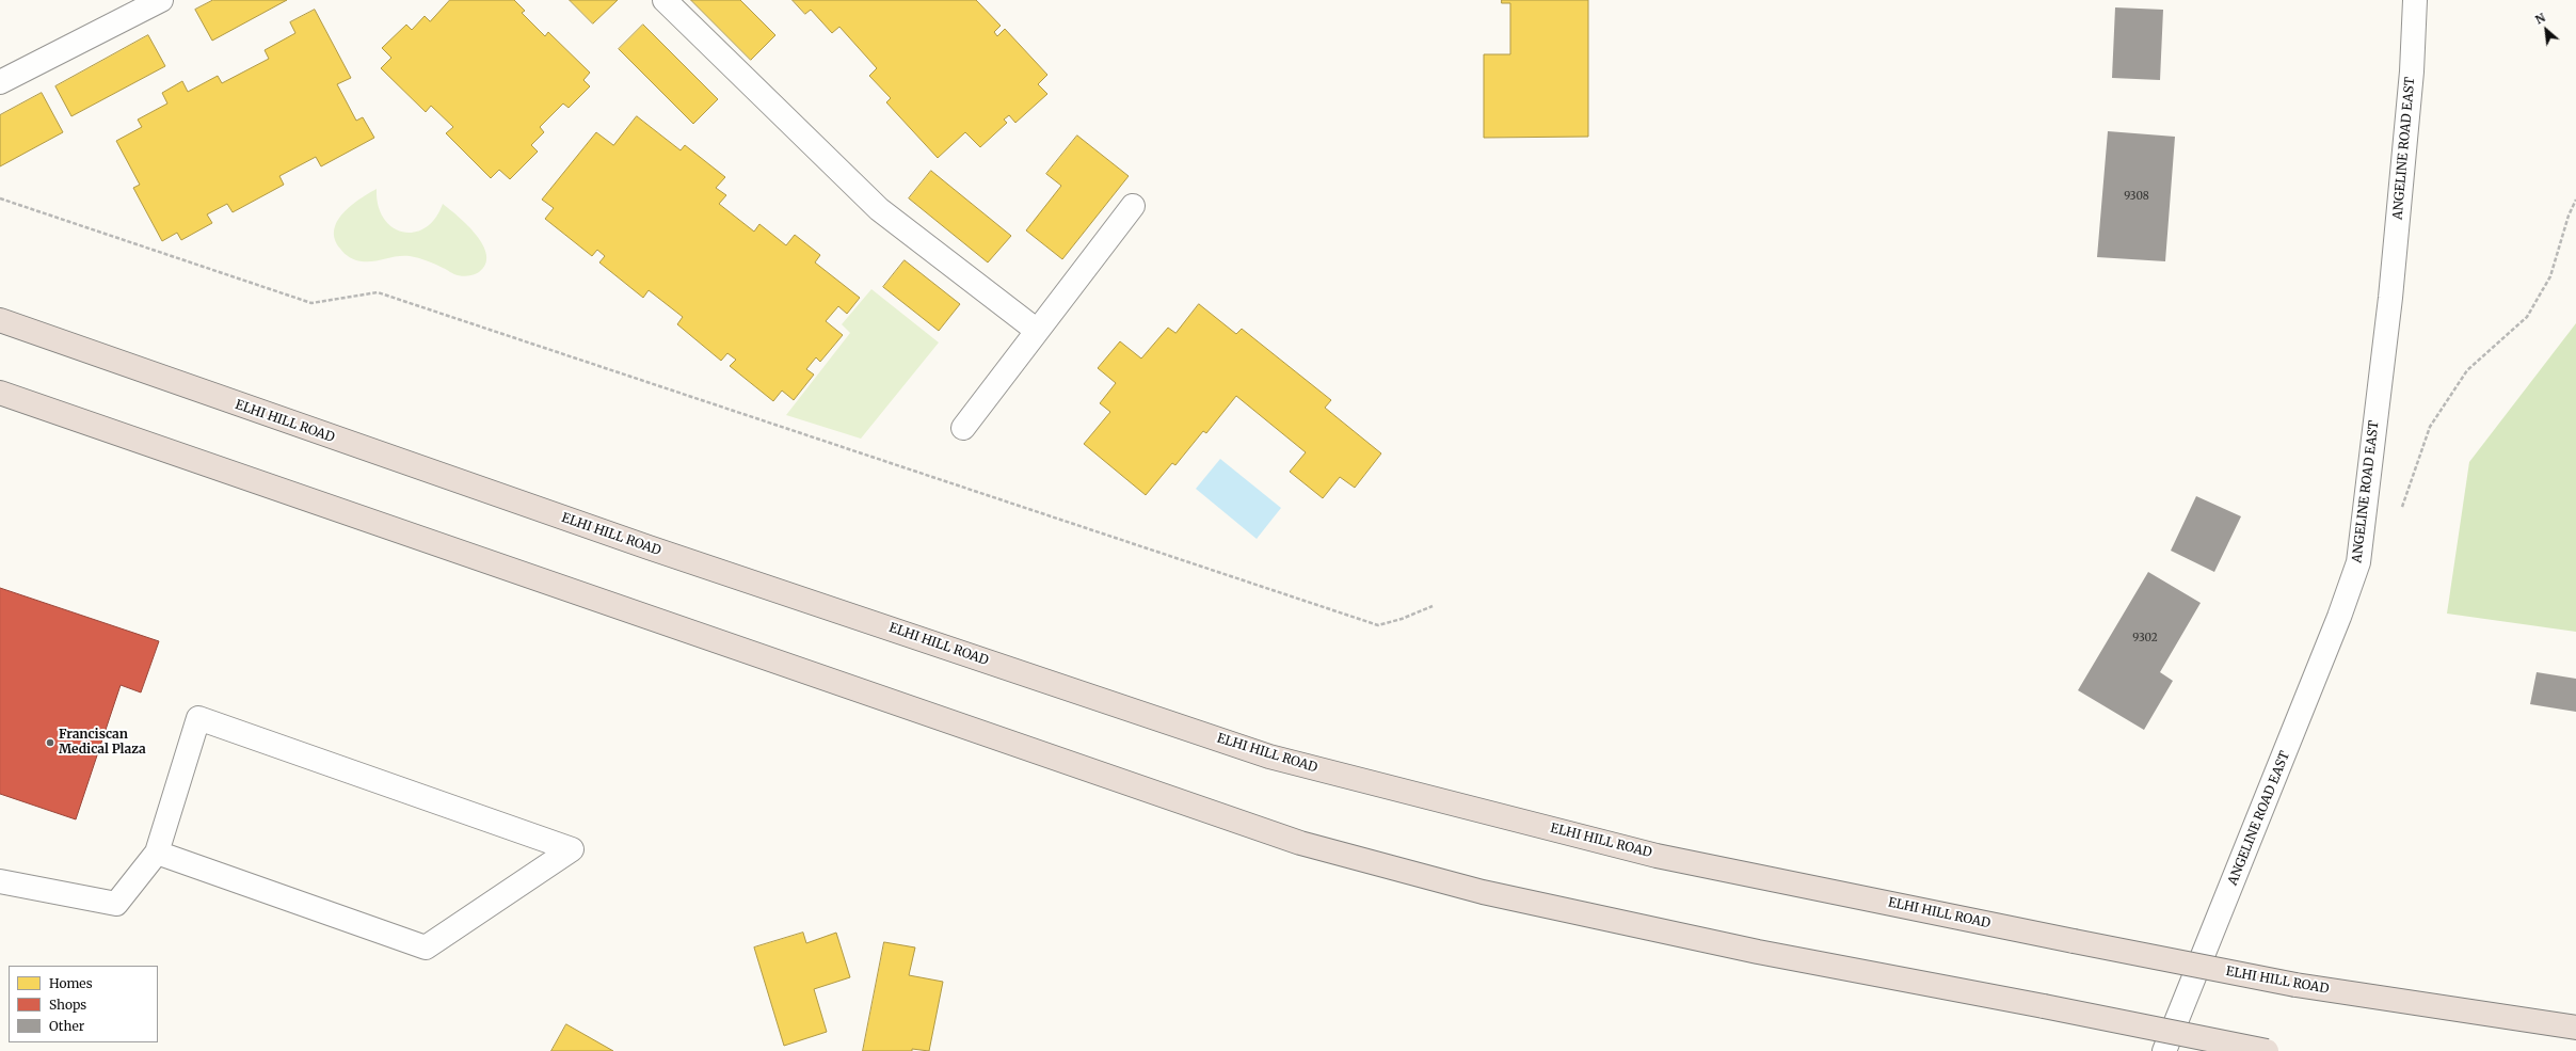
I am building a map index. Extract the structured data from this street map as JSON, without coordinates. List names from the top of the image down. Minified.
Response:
{"streets":{"highway":["ELHI HILL ROAD"],"street":["ANGELINE ROAD EAST"]},"places":["Franciscan Medical Plaza"],"house_numbers":["9308","9302"],"legend":["Homes","Shops","Other"],"north":"top left"}
